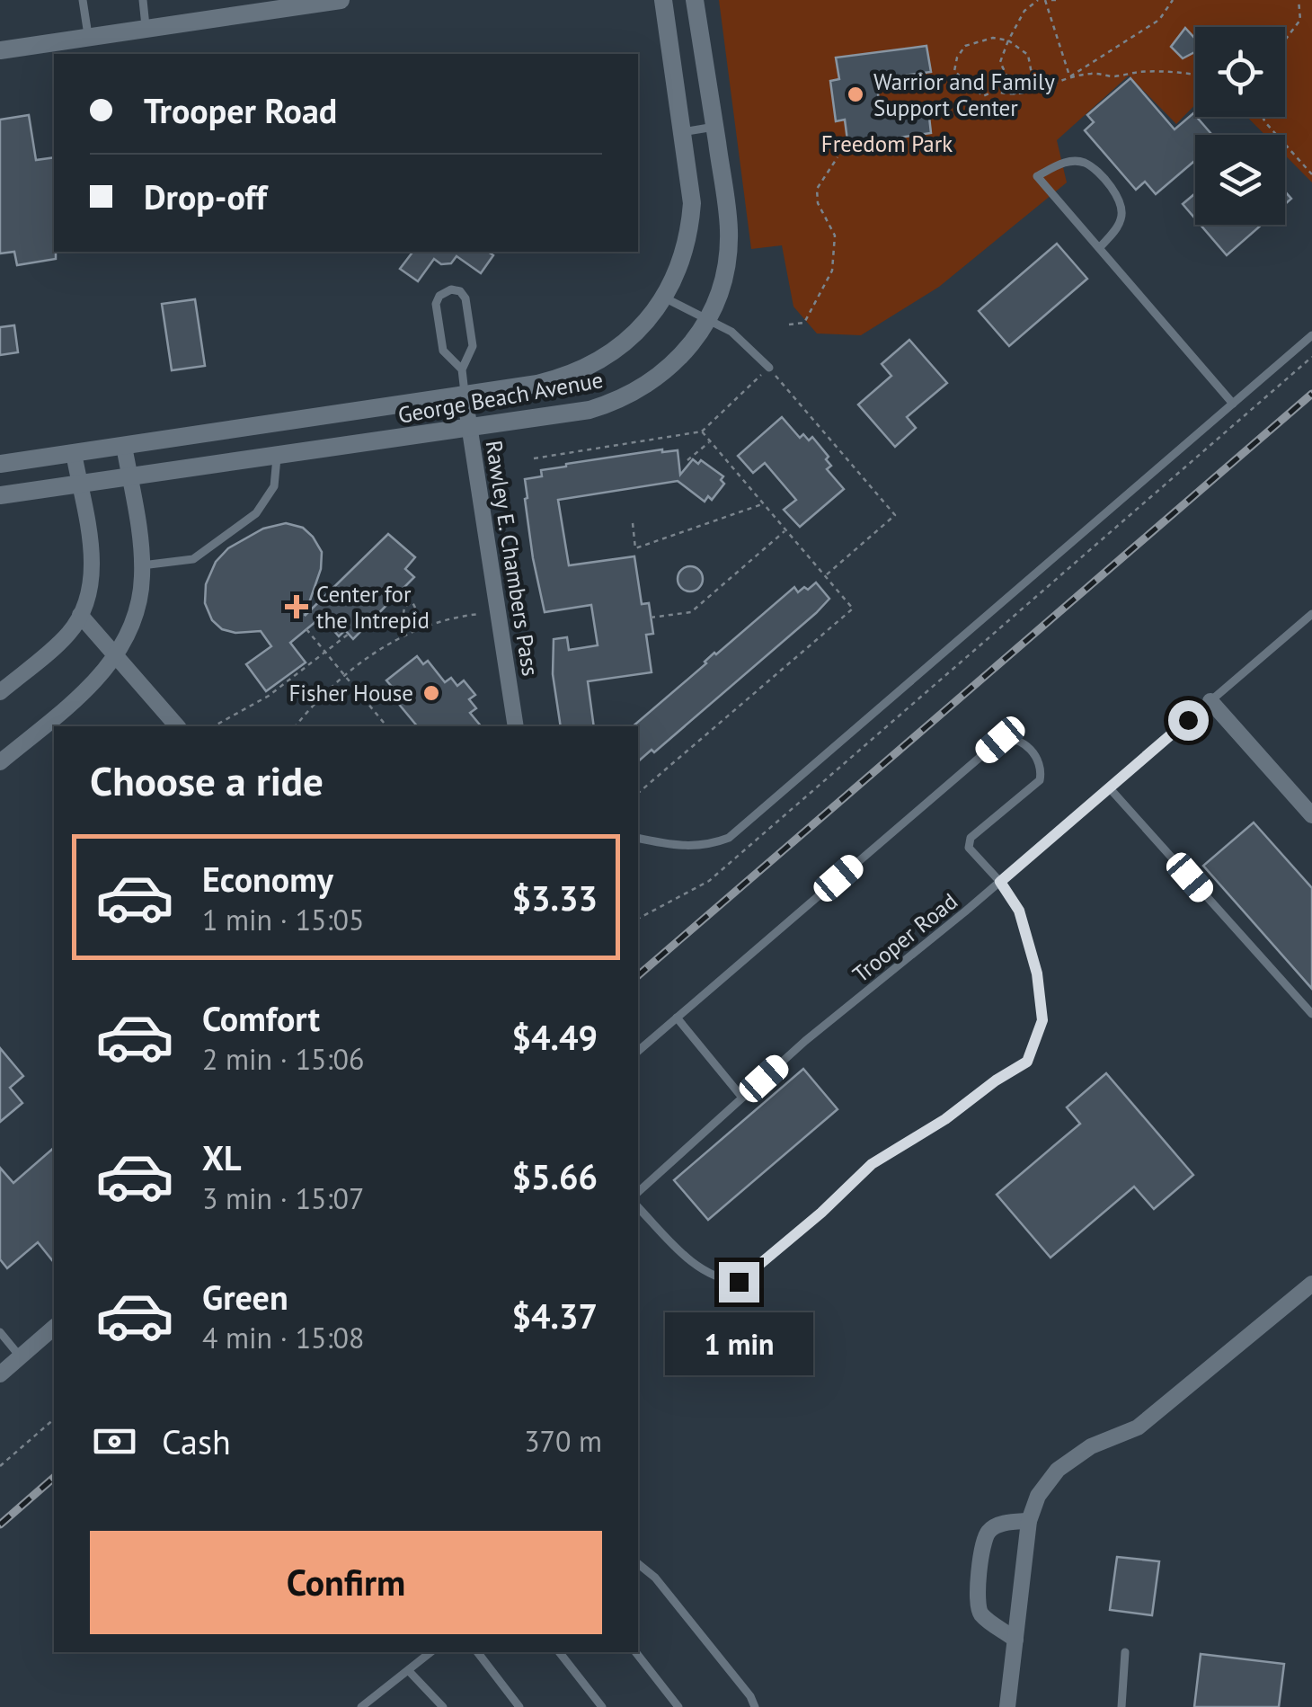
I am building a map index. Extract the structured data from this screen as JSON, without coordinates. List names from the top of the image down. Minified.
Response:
{"streets":{"street":["George Beach Avenue","Rawley E. Chambers Pass"],"lane":["Trooper Road"]},"crossings":[["George Beach Avenue","Rawley E. Chambers Pass"]],"parks":["Freedom Park"],"places":{"other":["Warrior and Family Support Center","Fisher House"],"health":["Center for the Intrepid"]},"page":{"banner":["Trooper Road","Drop-off"],"heading":"Choose a ride","list":[{"name":"Economy","note":"1 min · 15:05","value":"$3.33"},{"name":"Comfort","note":"2 min · 15:06","value":"$4.49"},{"name":"XL","note":"3 min · 15:07","value":"$5.66"},{"name":"Green","note":"4 min · 15:08","value":"$4.37"}],"bubble":"1 min","pay":["Cash","370 m"],"buttons":"Confirm"}}
